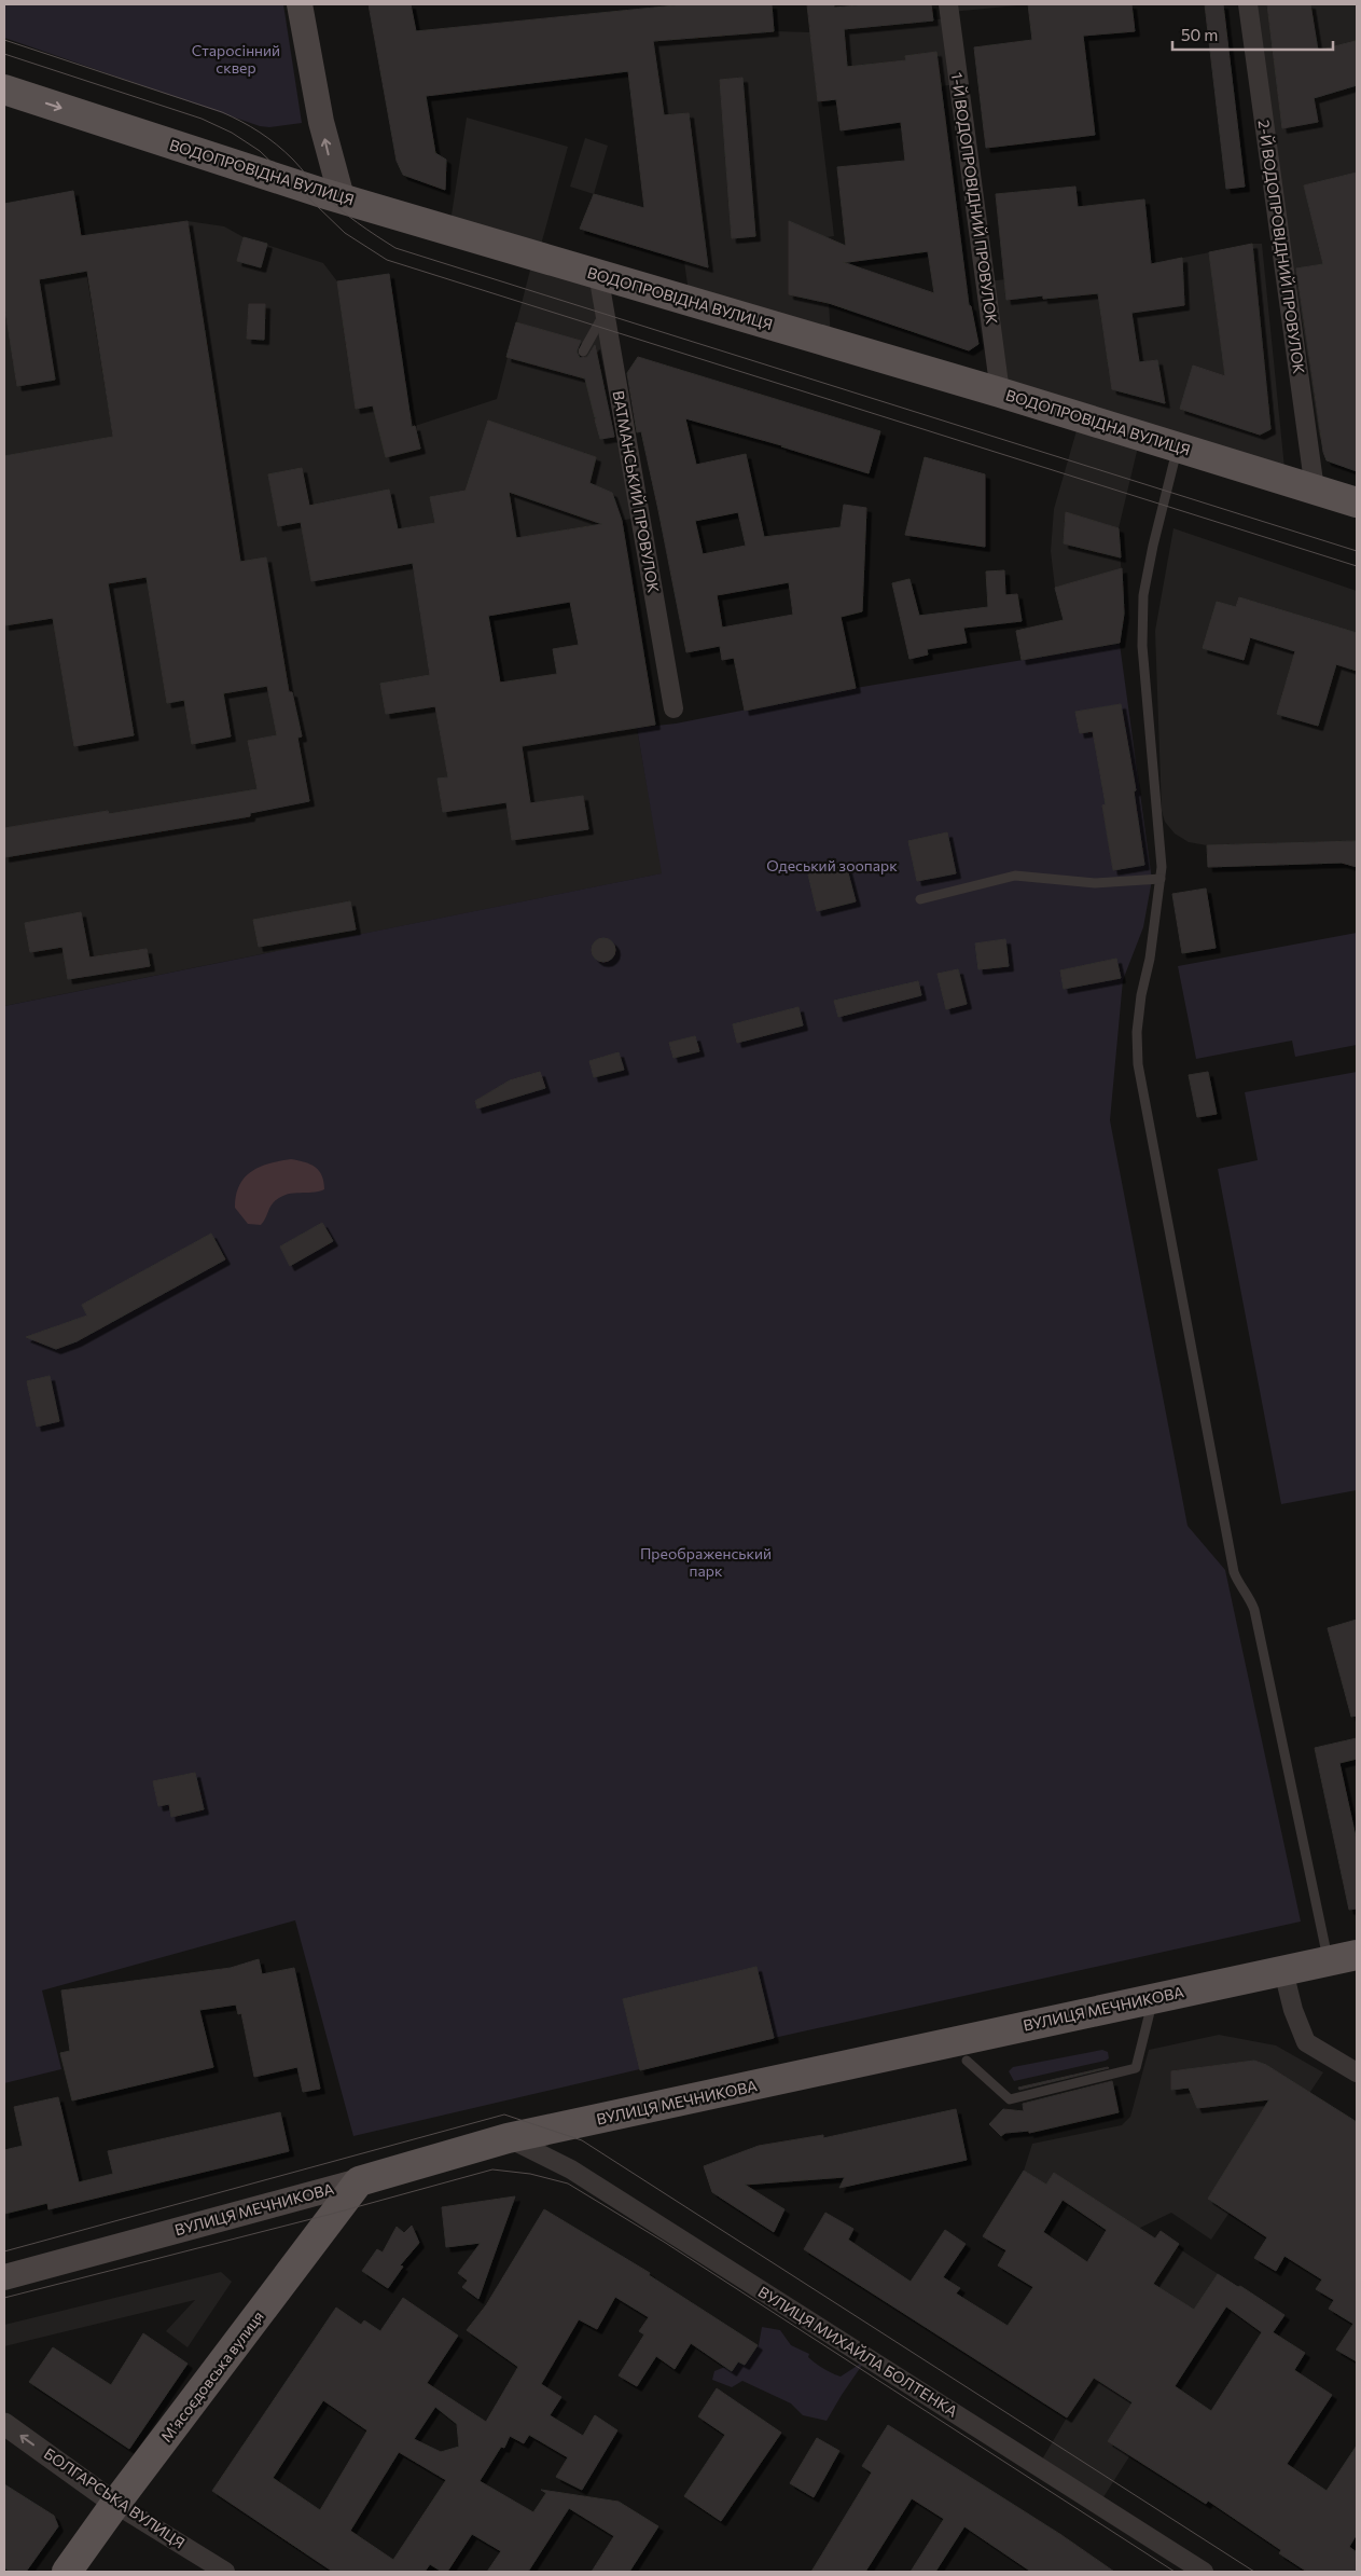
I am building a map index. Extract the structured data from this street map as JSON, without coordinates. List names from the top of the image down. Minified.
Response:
{"streets":{"main road":["ВОДОПРОВІДНА ВУЛИЦЯ","ВУЛИЦЯ МЕЧНИКОВА","Мʼясоєдовська вулиця"],"street":["1-Й ВОДОПРОВІДНИЙ ПРОВУЛОК","2-Й ВОДОПРОВІДНИЙ ПРОВУЛОК","ВАТМАНСЬКИЙ ПРОВУЛОК","ВУЛИЦЯ МИХАЙЛА БОЛТЕНКА","БОЛГАРСЬКА ВУЛИЦЯ"]},"crossings":[["ВОДОПРОВІДНА ВУЛИЦЯ","1-Й ВОДОПРОВІДНИЙ ПРОВУЛОК"],["ВОДОПРОВІДНА ВУЛИЦЯ","2-Й ВОДОПРОВІДНИЙ ПРОВУЛОК"],["ВОДОПРОВІДНА ВУЛИЦЯ","ВАТМАНСЬКИЙ ПРОВУЛОК"],["ВУЛИЦЯ МЕЧНИКОВА","ВУЛИЦЯ МИХАЙЛА БОЛТЕНКА"],["ВУЛИЦЯ МЕЧНИКОВА","Мʼясоєдовська вулиця"],["Мʼясоєдовська вулиця","БОЛГАРСЬКА ВУЛИЦЯ"]],"one_way":["БОЛГАРСЬКА ВУЛИЦЯ"],"parks":["Старосінний сквер","Одеський зоопарк","Преображенський парк"],"scale_bar":"50 m"}
